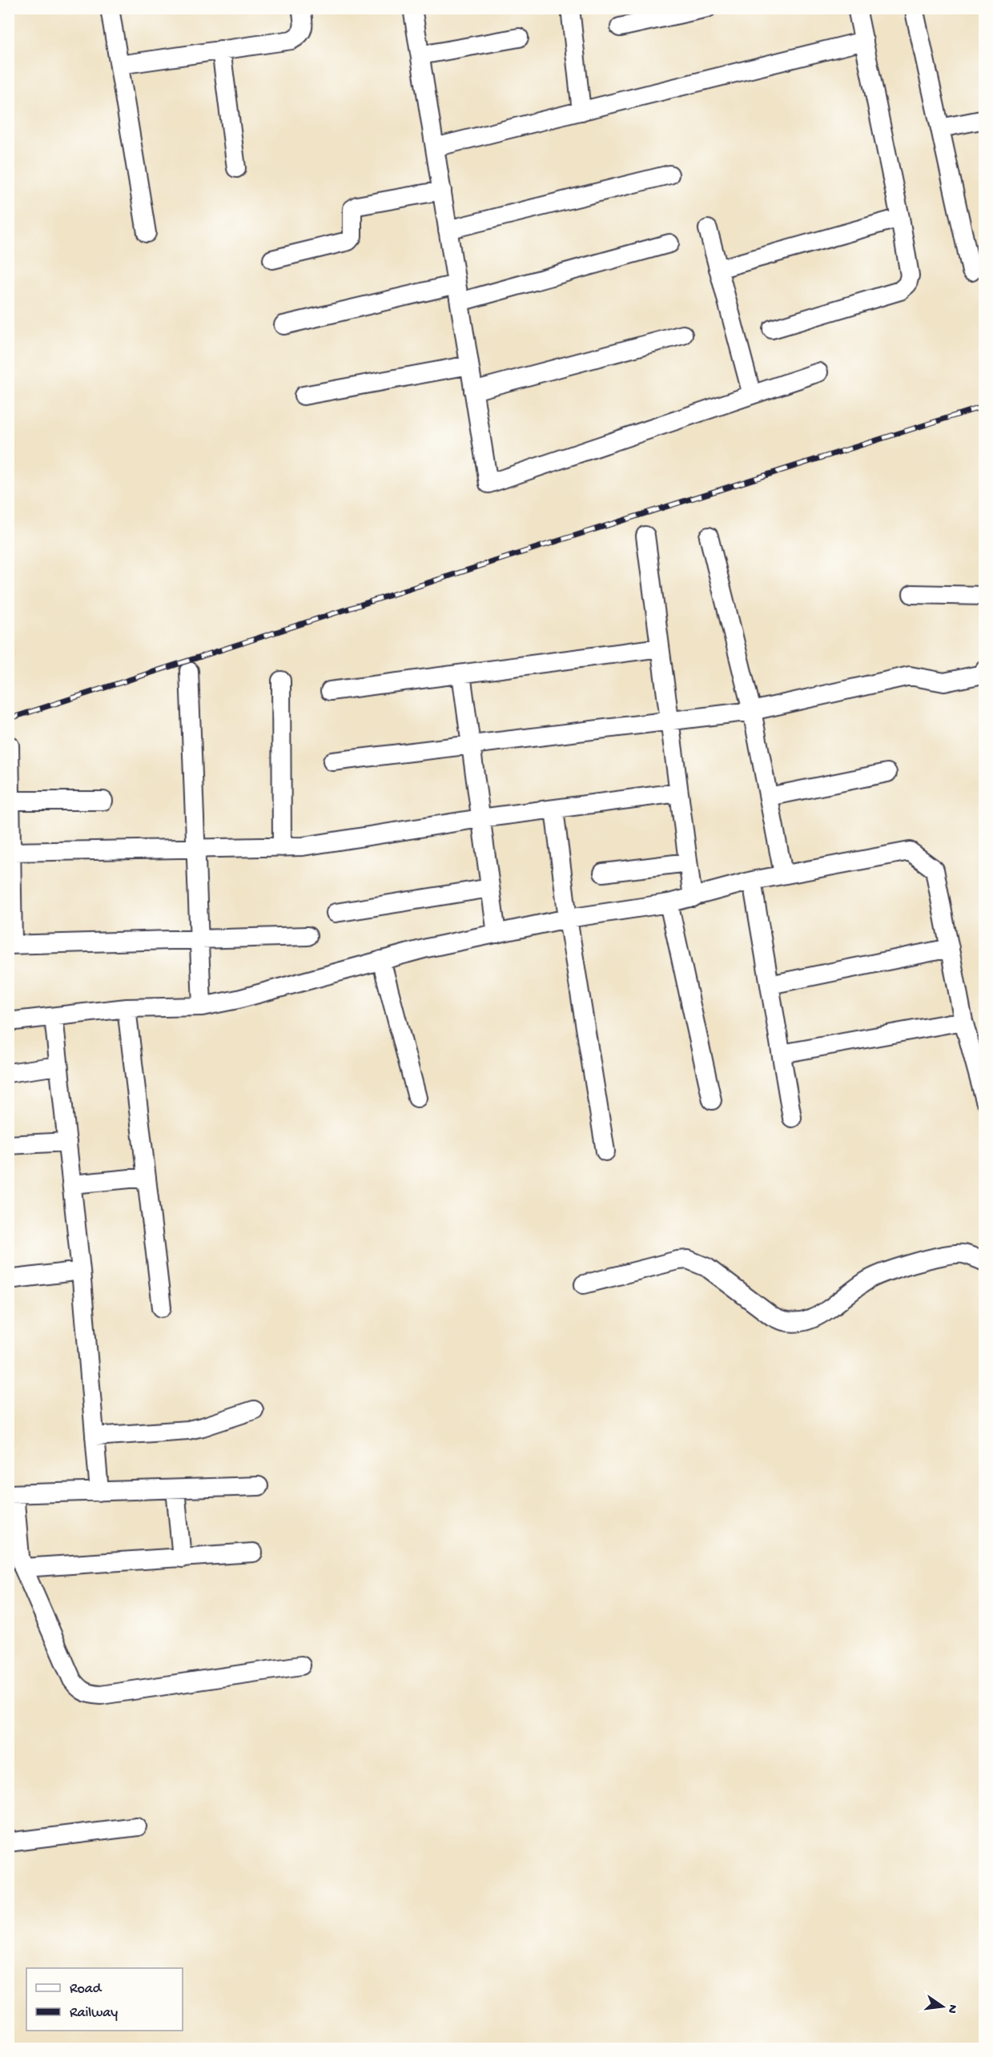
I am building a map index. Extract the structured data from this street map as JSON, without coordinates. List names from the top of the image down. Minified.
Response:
{"legend":["Road","Railway"],"north":"right"}
